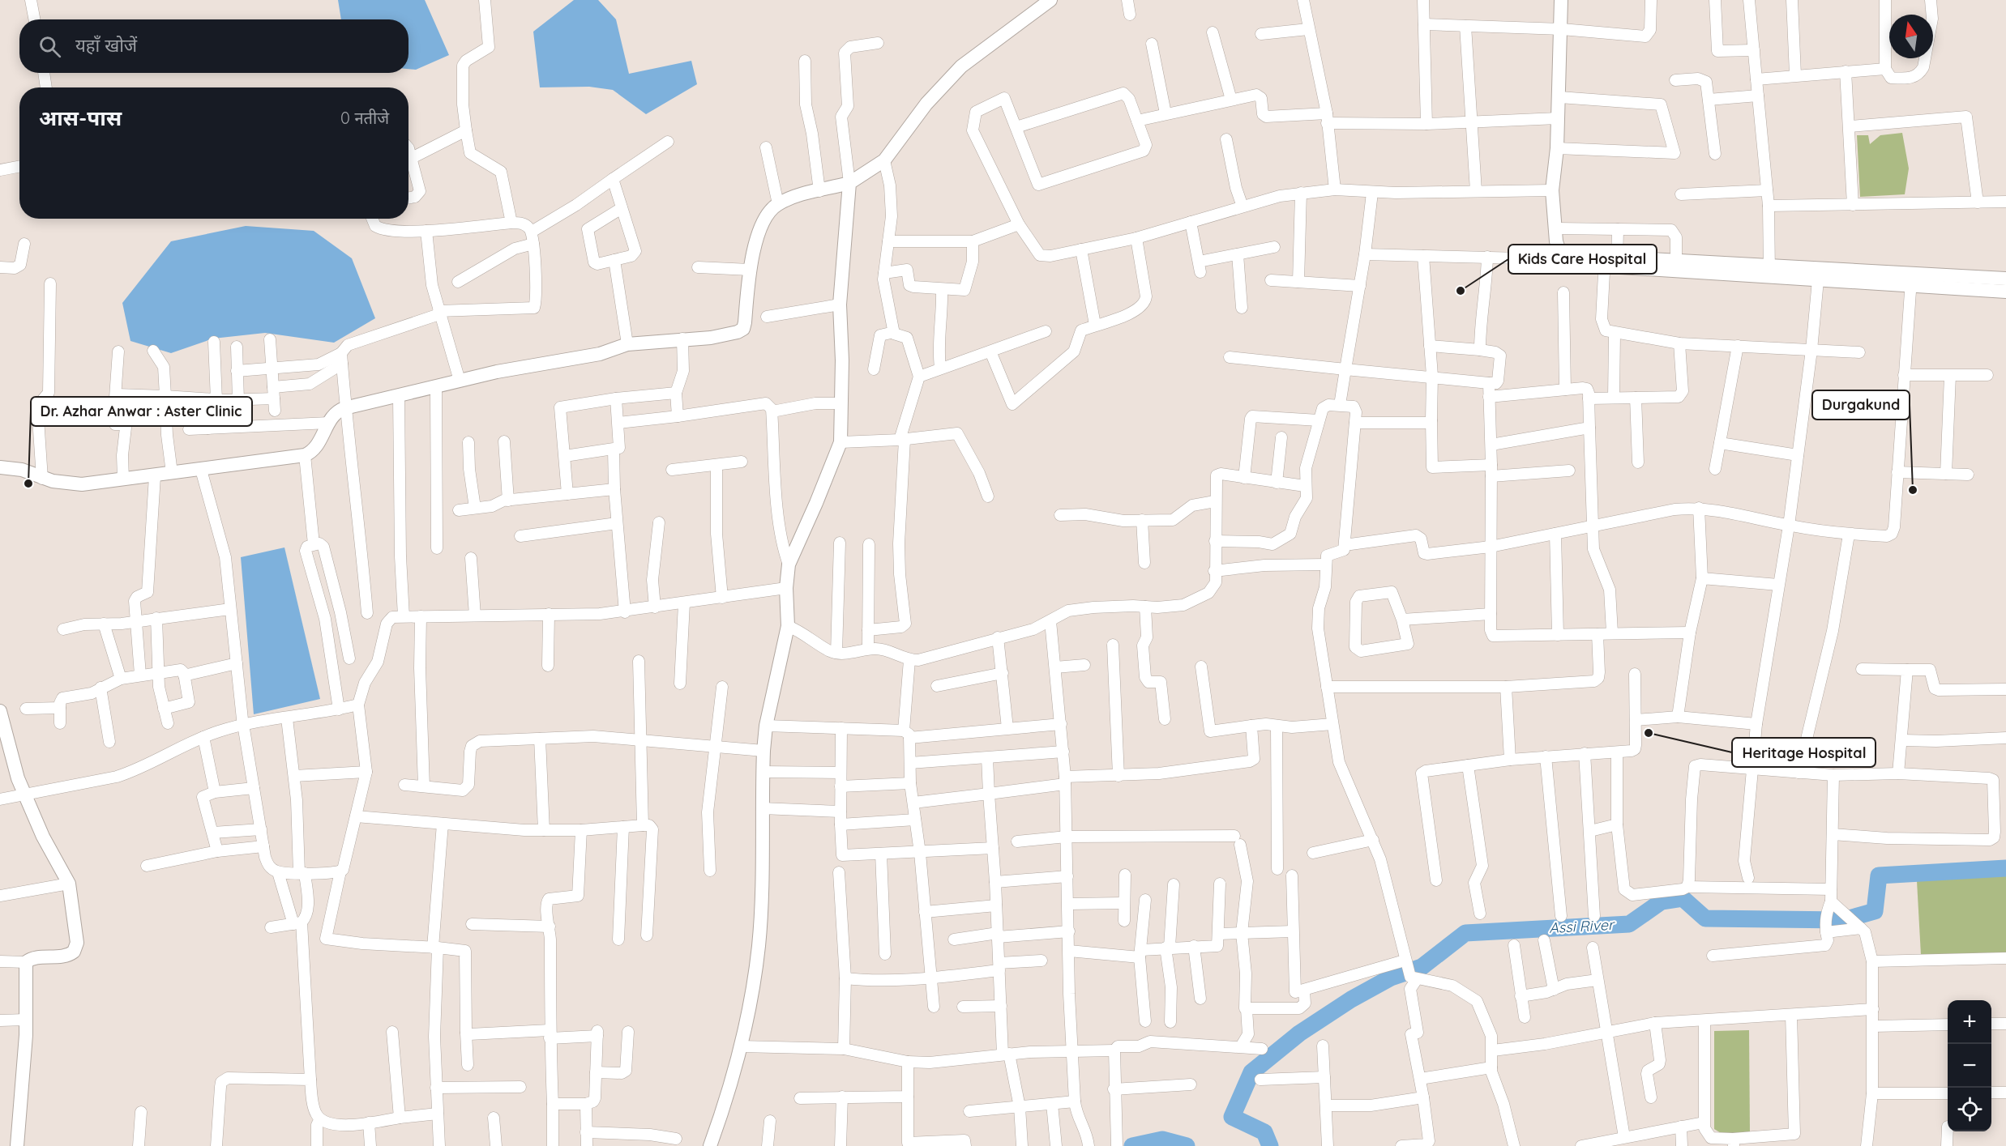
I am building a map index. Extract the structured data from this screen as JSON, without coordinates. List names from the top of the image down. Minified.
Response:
{"water":["Assi River"],"places":["Kids Care Hospital","Dr. Azhar Anwar : Aster Clinic","Durgakund","Heritage Hospital"],"north":"top","page":{"search":"यहाँ खोजें","heading":["आस-पास","0 नतीजे"],"map_buttons":["+","−"]}}
